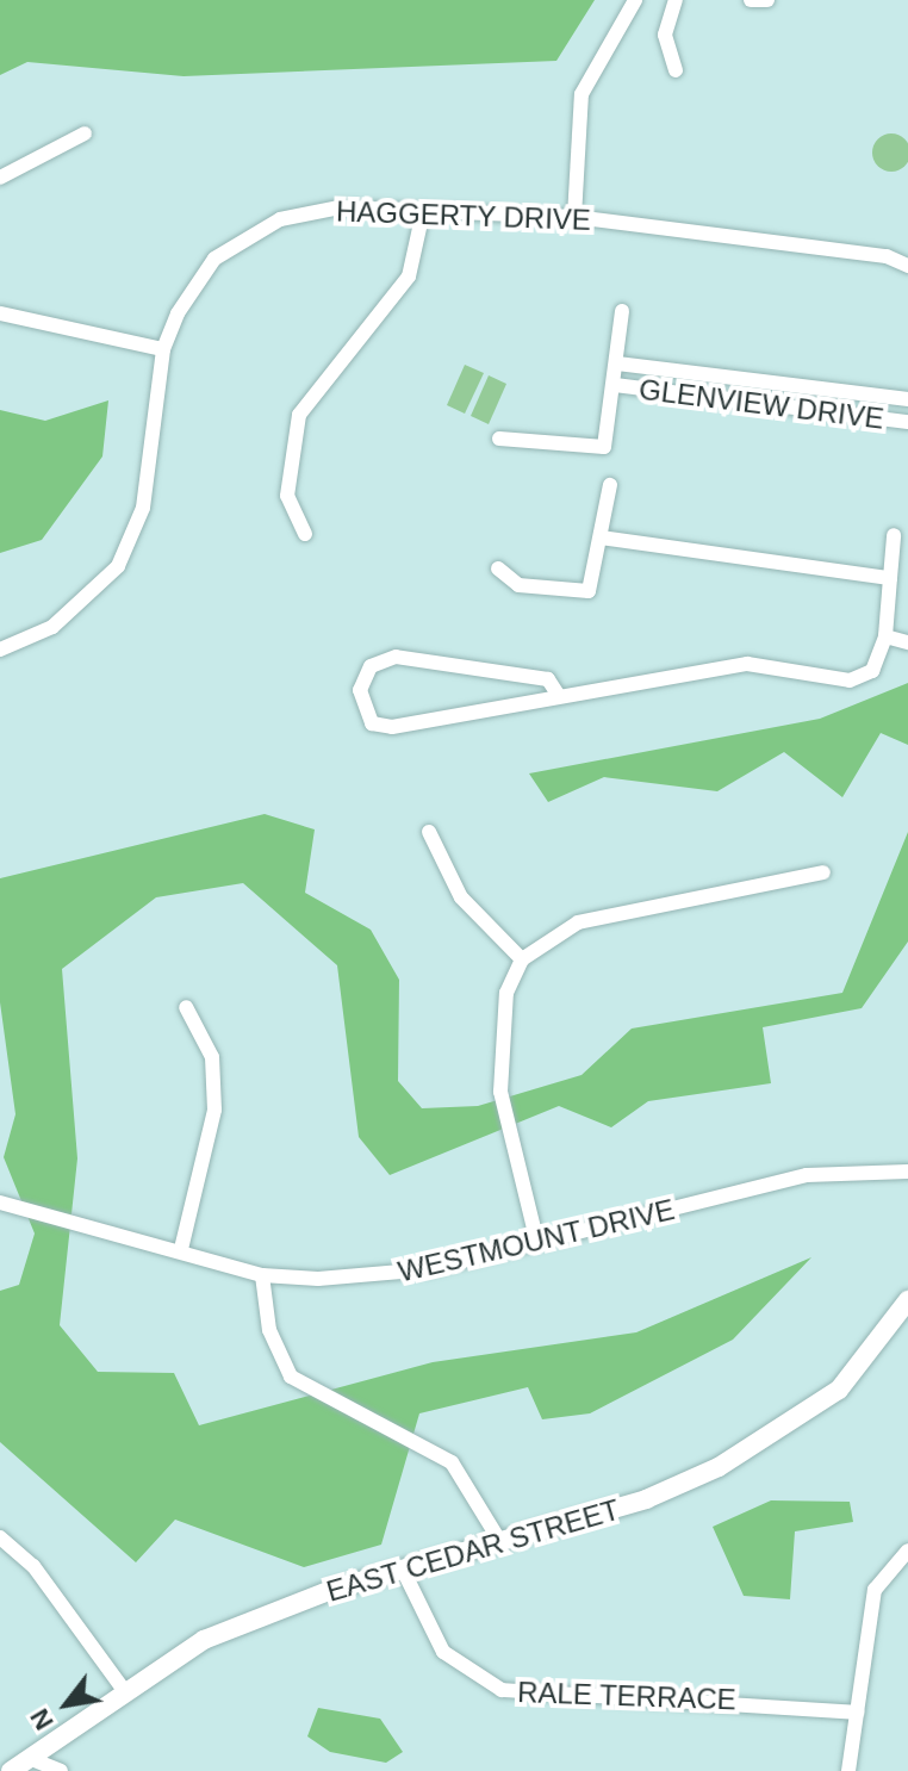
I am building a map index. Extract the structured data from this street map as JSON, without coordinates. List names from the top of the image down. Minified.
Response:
{"streets":{"main road":["EAST CEDAR STREET"],"street":["HAGGERTY DRIVE","GLENVIEW DRIVE","WESTMOUNT DRIVE","RALE TERRACE"]},"crossings":[["EAST CEDAR STREET","RALE TERRACE"]],"north":"bottom left"}
